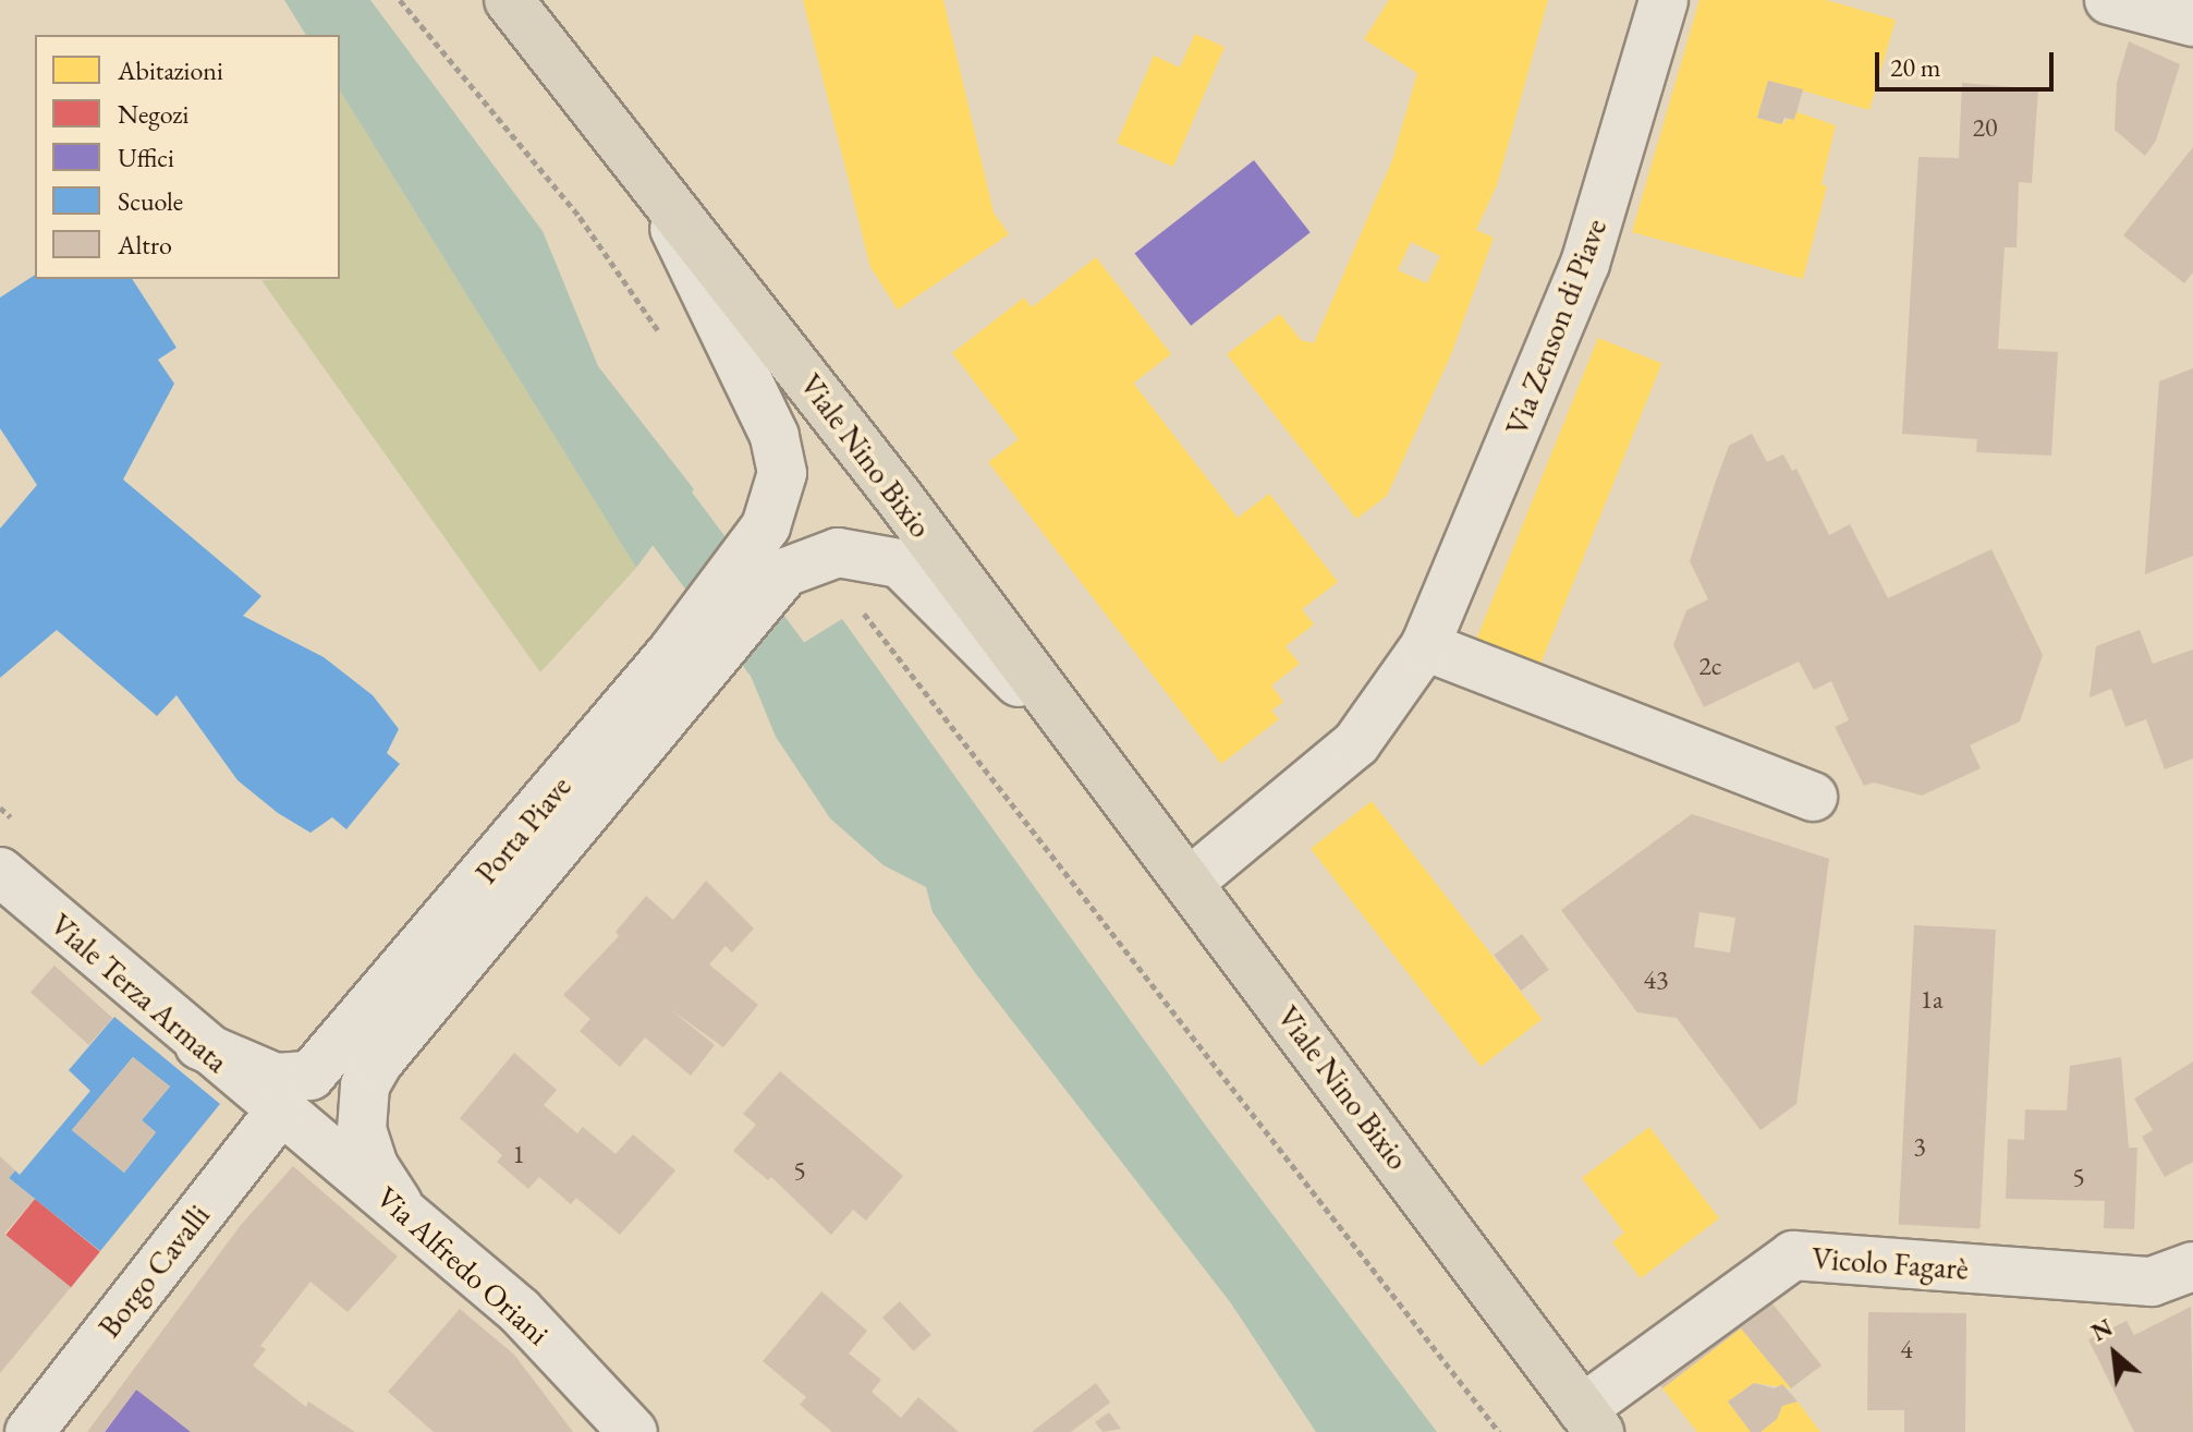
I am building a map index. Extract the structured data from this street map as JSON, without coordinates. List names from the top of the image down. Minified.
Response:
{"streets":{"main road":["Viale Nino Bixio"],"street":["Via Zenson di Piave","Porta Piave","Viale Terza Armata","Vicolo Fagarè","Via Alfredo Oriani","Borgo Cavalli"]},"crossings":[["Via Zenson di Piave","Viale Nino Bixio"],["Viale Nino Bixio","Porta Piave"],["Viale Nino Bixio","Vicolo Fagarè"],["Porta Piave","Viale Terza Armata"],["Porta Piave","Via Alfredo Oriani"],["Viale Terza Armata","Via Alfredo Oriani"],["Viale Terza Armata","Borgo Cavalli"],["Via Alfredo Oriani","Borgo Cavalli"]],"house_numbers":["20","2c","43","1a","3","1","5","5","4"],"legend":["Abitazioni","Negozi","Uffici","Scuole","Altro"],"scale_bar":"20 m","north":"top left"}
